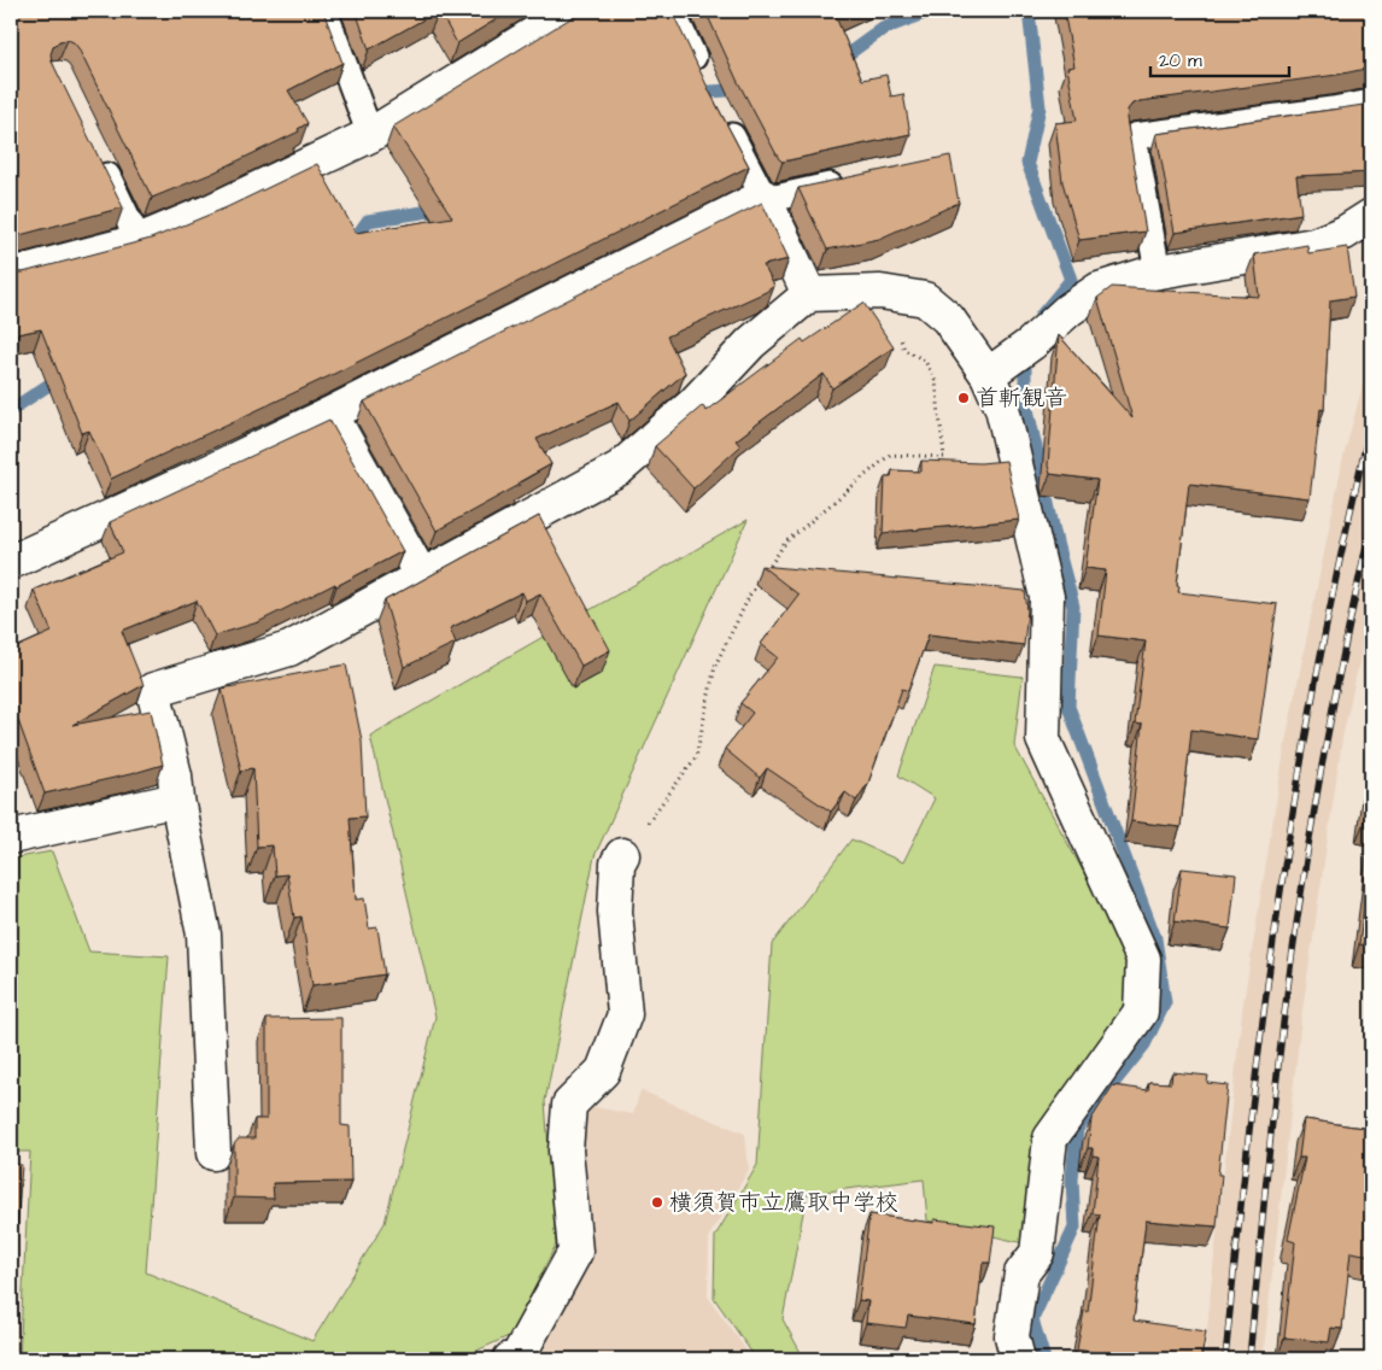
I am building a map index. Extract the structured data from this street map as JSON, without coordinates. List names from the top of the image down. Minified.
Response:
{"places":["首斬観音","横須賀市立鷹取中学校"],"scale_bar":"20 m"}
